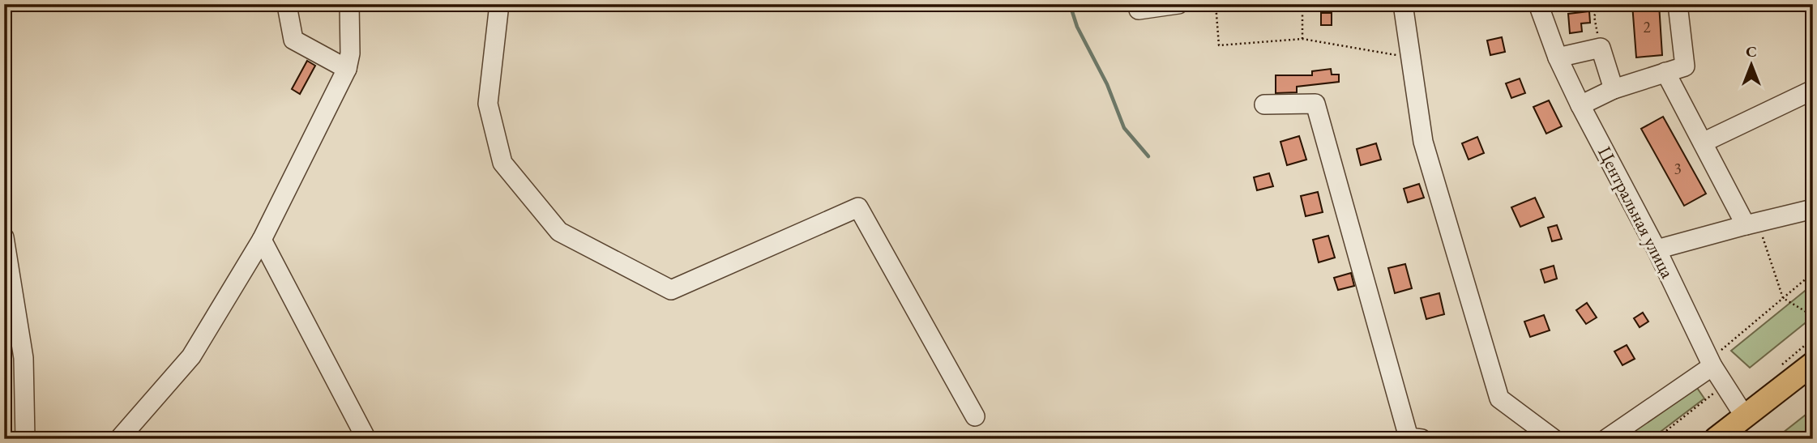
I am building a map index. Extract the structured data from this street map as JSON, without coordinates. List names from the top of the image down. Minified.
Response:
{"streets":{"street":["Центральная улица"]},"house_numbers":["2","3"],"north":"top"}
